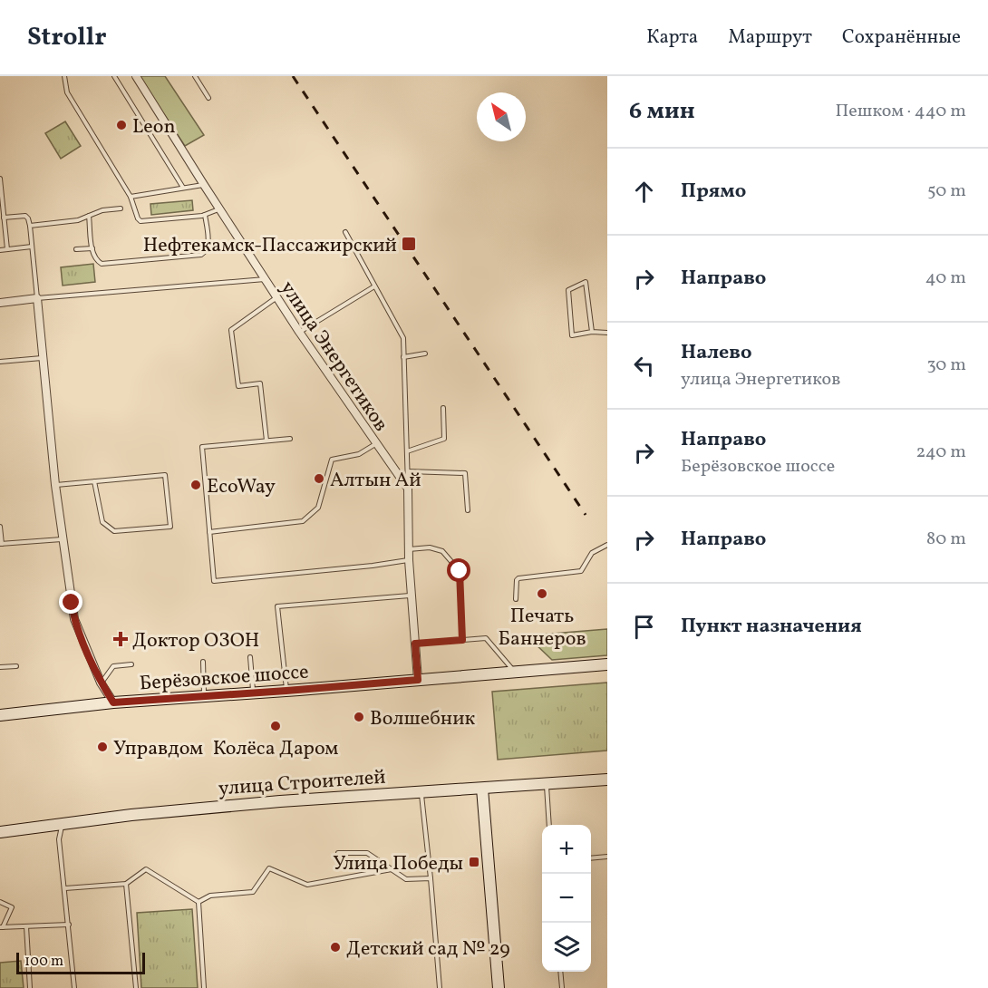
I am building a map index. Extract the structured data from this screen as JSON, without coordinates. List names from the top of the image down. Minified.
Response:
{"streets":{"main road":["Берёзовское шоссе","улица Строителей"],"street":["улица Энергетиков"]},"places":{"other":["Leon","Алтын Ай","EcoWay","Печать Баннеров","Волшебник","Колёса Даром","Управдом","Детский сад № 29"],"transit":["Нефтекамск-Пассажирский","Улица Победы"],"health":["Доктор ОЗОН"]},"scale_bar":"100 m","north":"top left","page":{"header":"Strollr","nav":["Карта","Маршрут","Сохранённые"],"heading":["6 мин","Пешком · 440 m"],"list":[["Прямо","50 m"],["Направо","40 m"],["Налево","улица Энергетиков","30 m"],["Направо","Берёзовское шоссе","240 m"],["Направо","80 m"],"Пункт назначения"],"map_buttons":["+","−"],"scale":"100 m"}}
